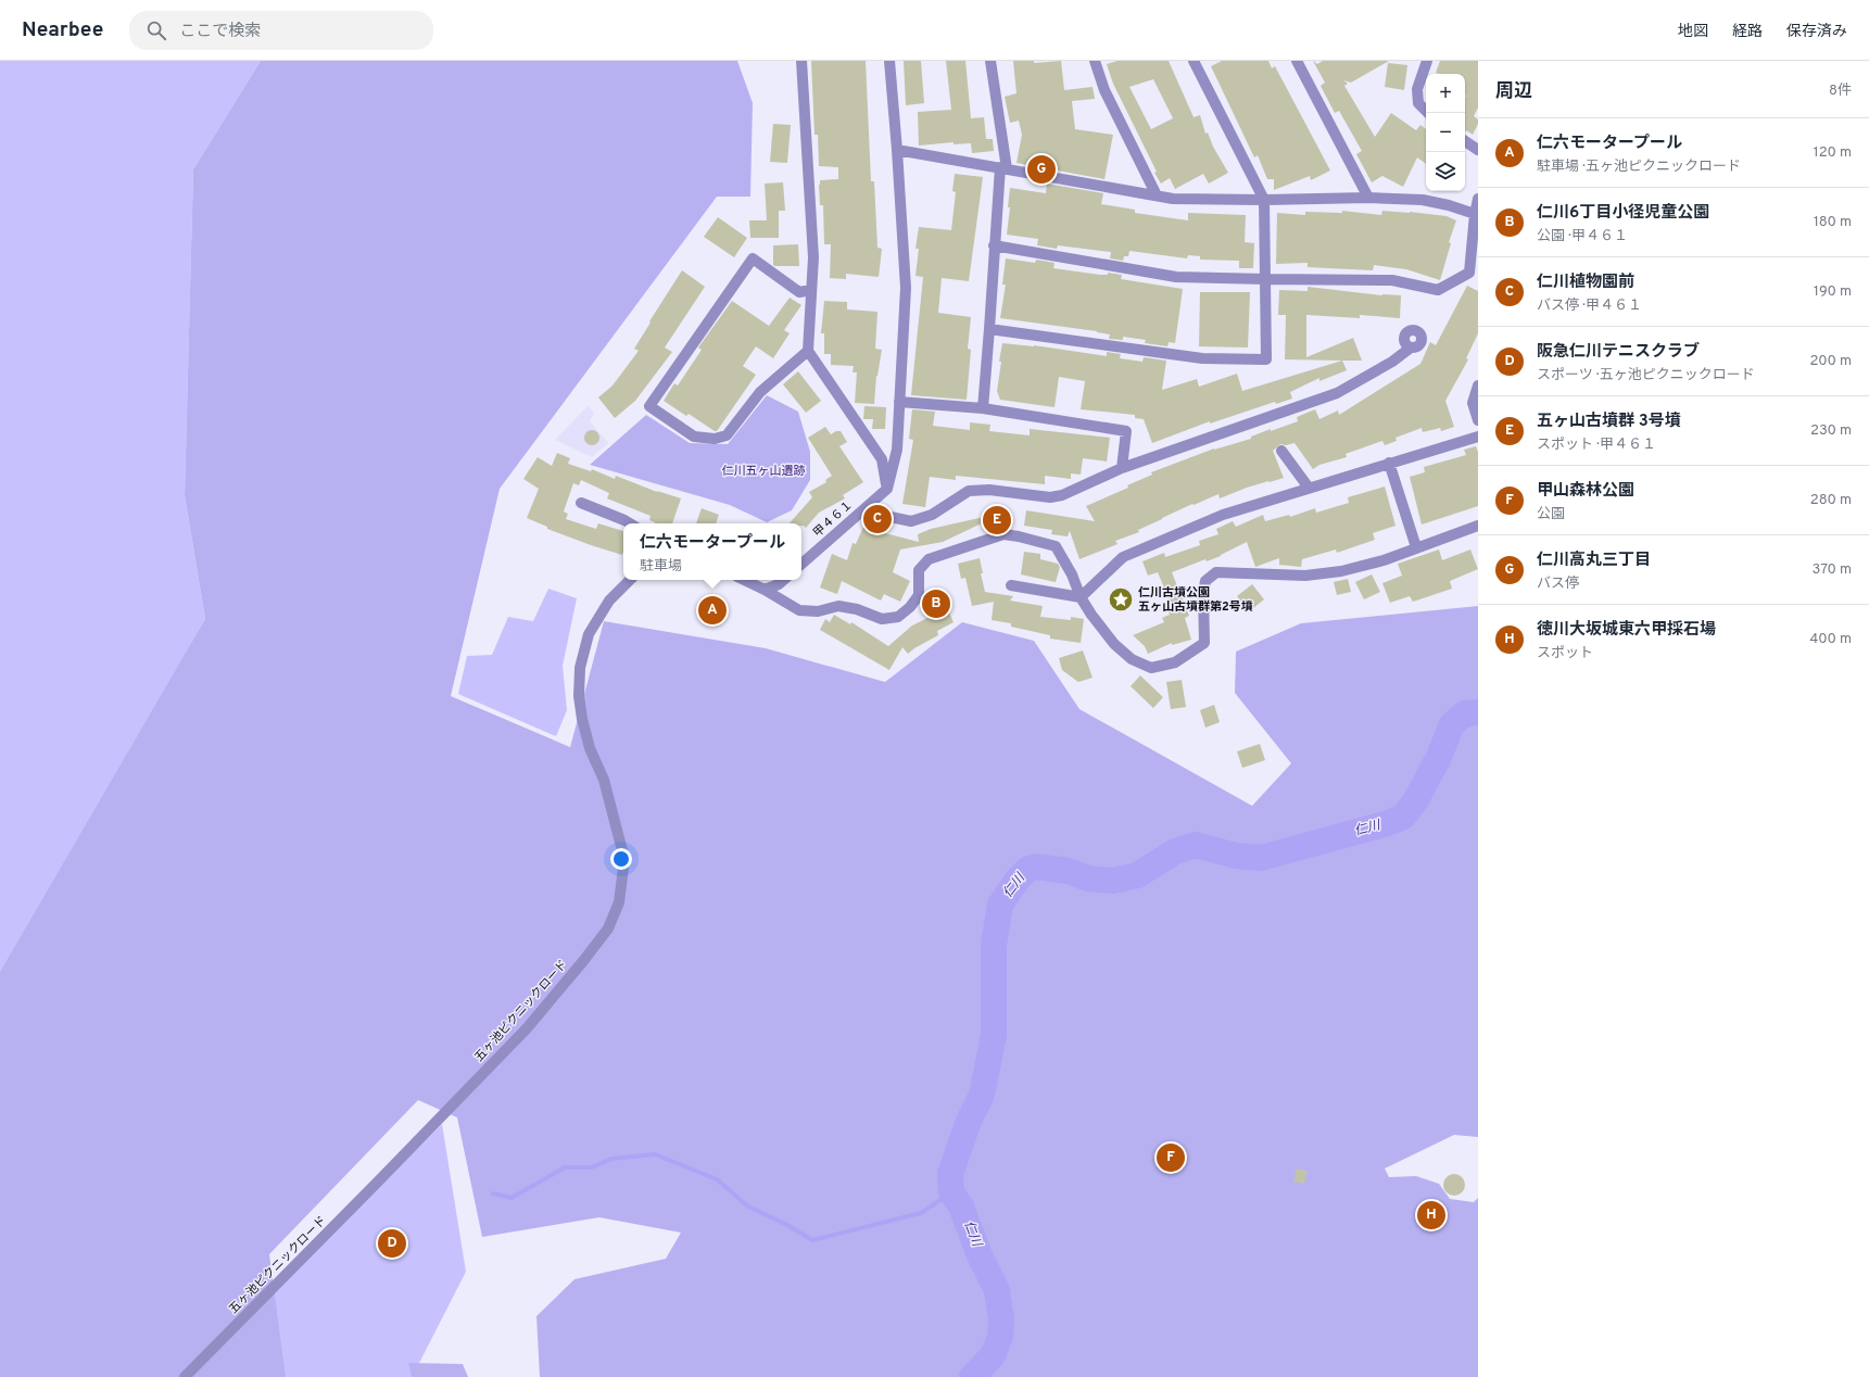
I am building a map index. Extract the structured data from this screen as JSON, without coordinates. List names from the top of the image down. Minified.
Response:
{"streets":{"street":["甲４６１","五ヶ池ピクニックロード"]},"water":["仁川"],"parks":["仁川五ヶ山遺跡"],"places":{"place":["仁川古墳公園 五ヶ山古墳群第2号墳"]},"page":{"header":"Nearbee","search":"ここで検索","nav":["地図","経路","保存済み"],"heading":["周辺","8件"],"map_buttons":["+","−"],"list":[{"mark":"A","name":"仁六モータープール","note":"駐車場 · 五ヶ池ピクニックロード","value":"120 m"},{"mark":"B","name":"仁川6丁目小径児童公園","note":"公園 · 甲４６１","value":"180 m"},{"mark":"C","name":"仁川植物園前","note":"バス停 · 甲４６１","value":"190 m"},{"mark":"D","name":"阪急仁川テニスクラブ","note":"スポーツ · 五ヶ池ピクニックロード","value":"200 m"},{"mark":"E","name":"五ヶ山古墳群 3号墳","note":"スポット · 甲４６１","value":"230 m"},{"mark":"F","name":"甲山森林公園","note":"公園","value":"280 m"},{"mark":"G","name":"仁川高丸三丁目","note":"バス停","value":"370 m"},{"mark":"H","name":"徳川大坂城東六甲採石場","note":"スポット","value":"400 m"}],"pins":["G","C","E","B","A","F","H","D"],"popup":["仁六モータープール","駐車場"]}}
